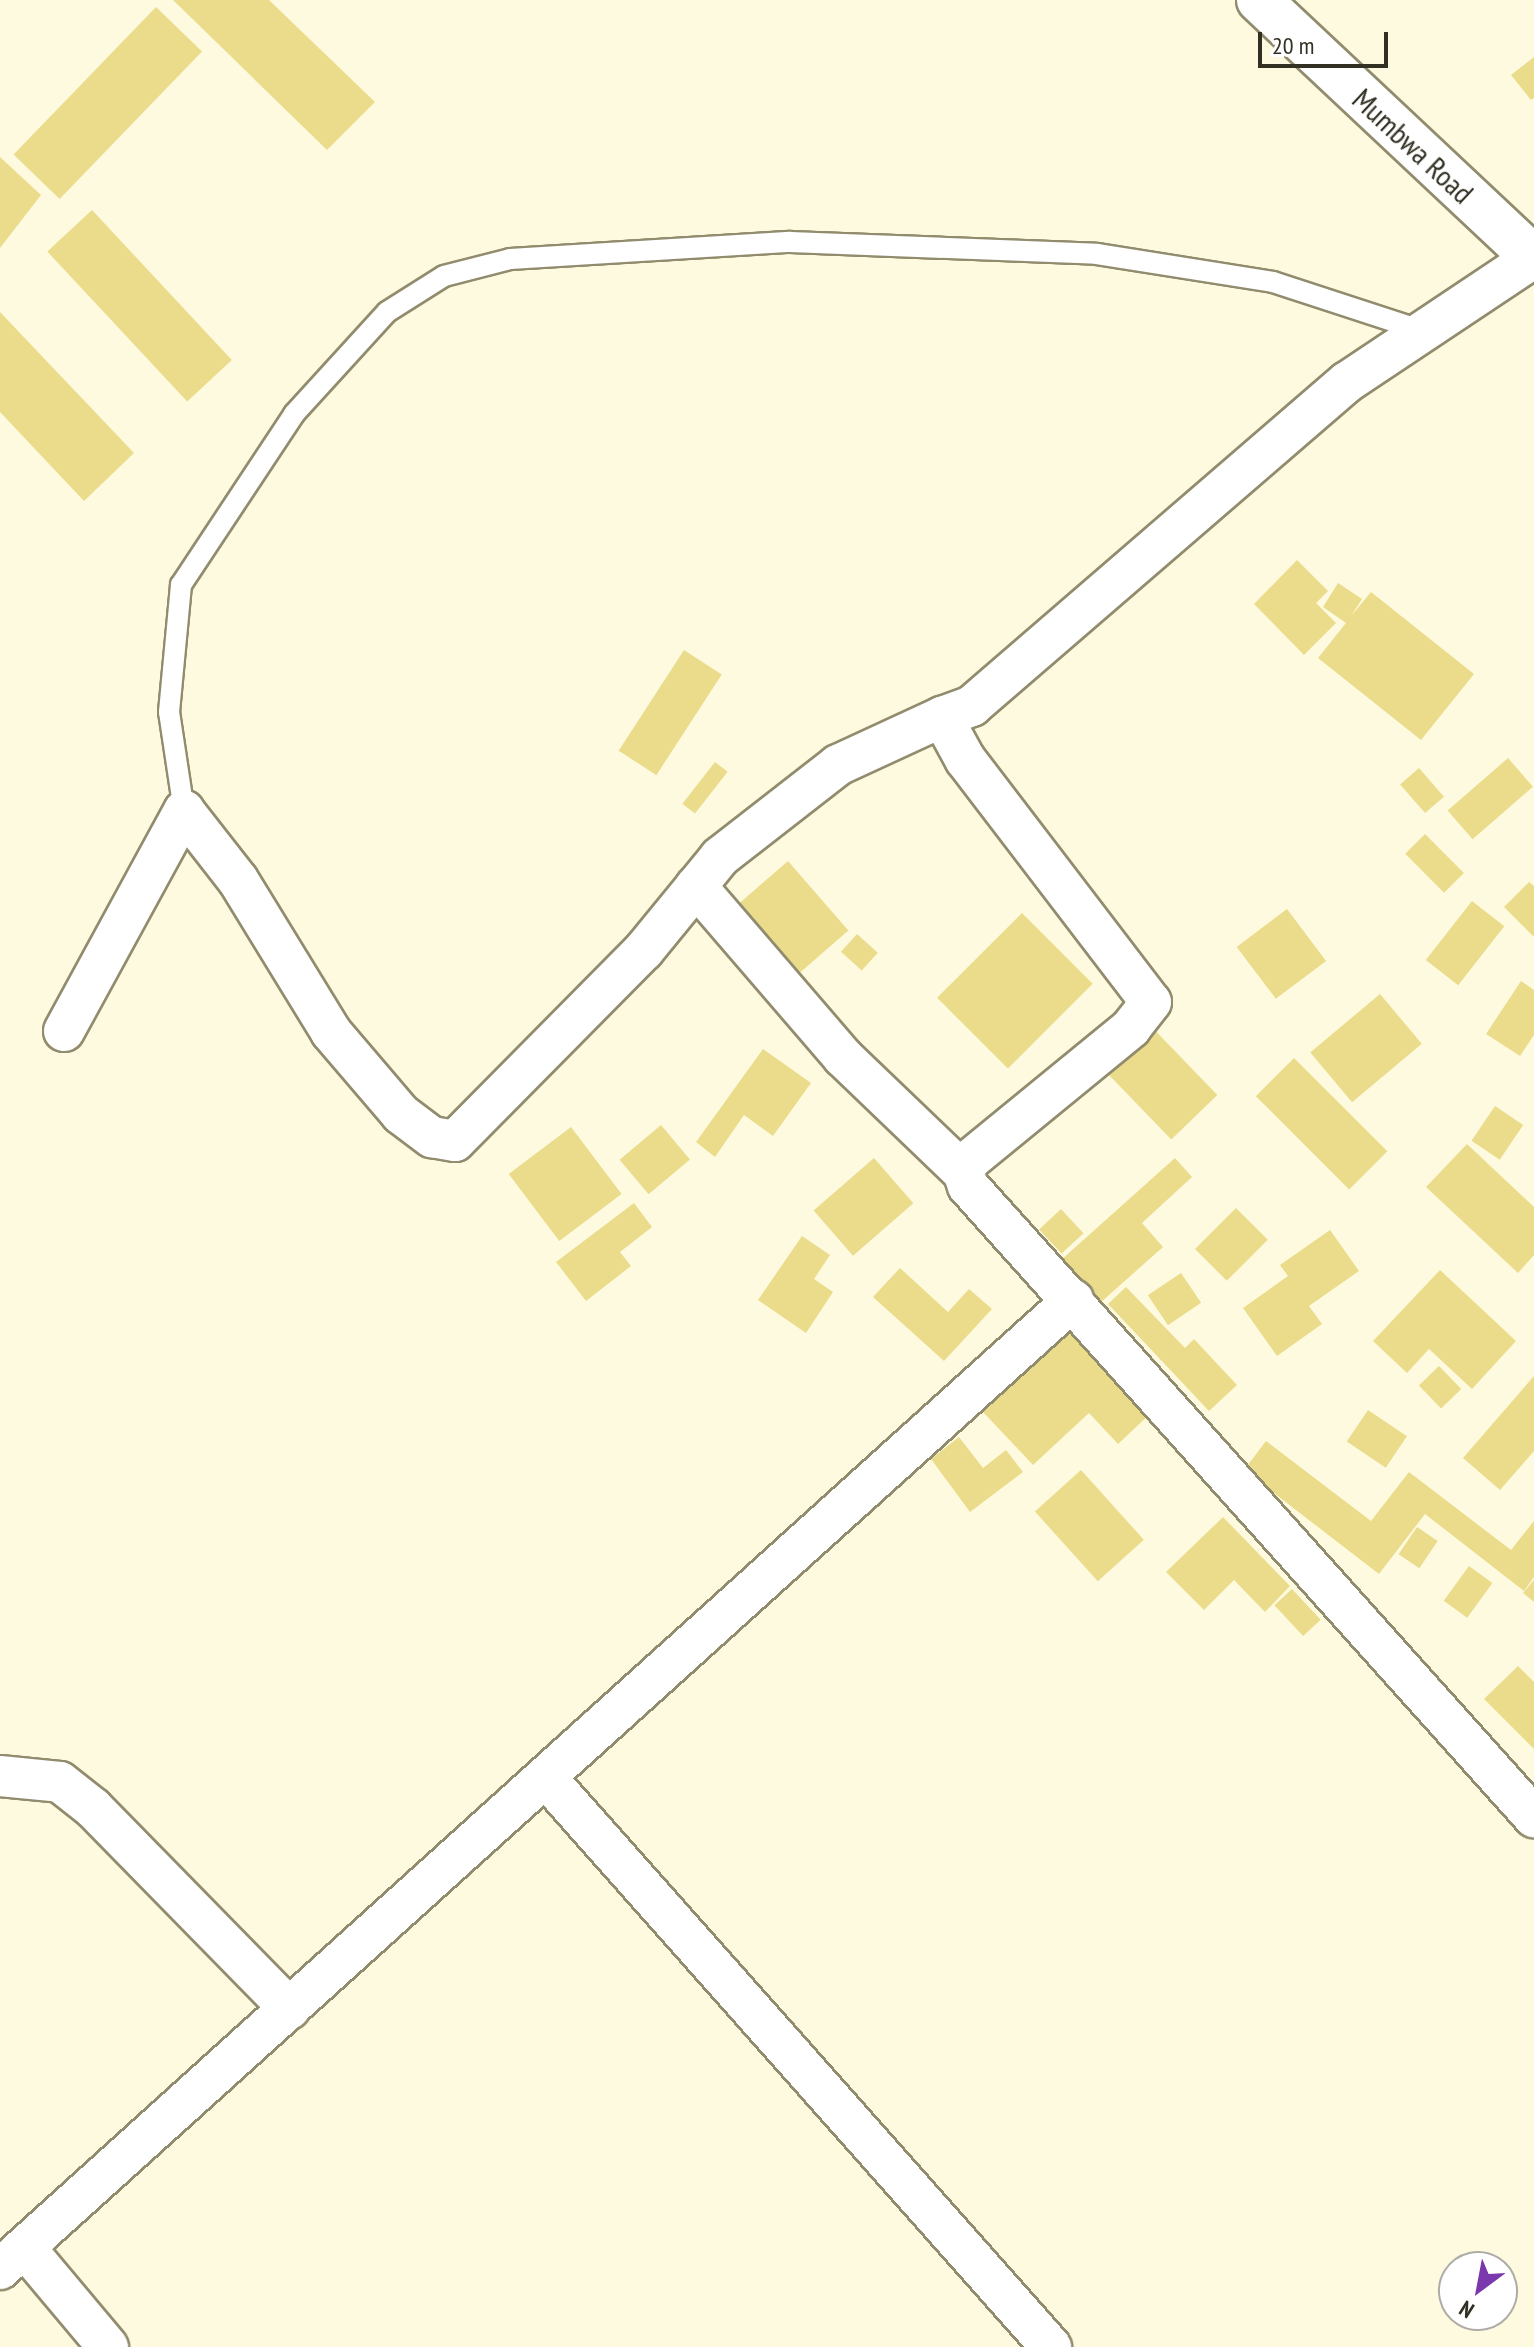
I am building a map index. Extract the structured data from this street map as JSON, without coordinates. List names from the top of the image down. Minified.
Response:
{"streets":{"main road":["Mumbwa Road"]},"scale_bar":"20 m","north":"bottom left"}
